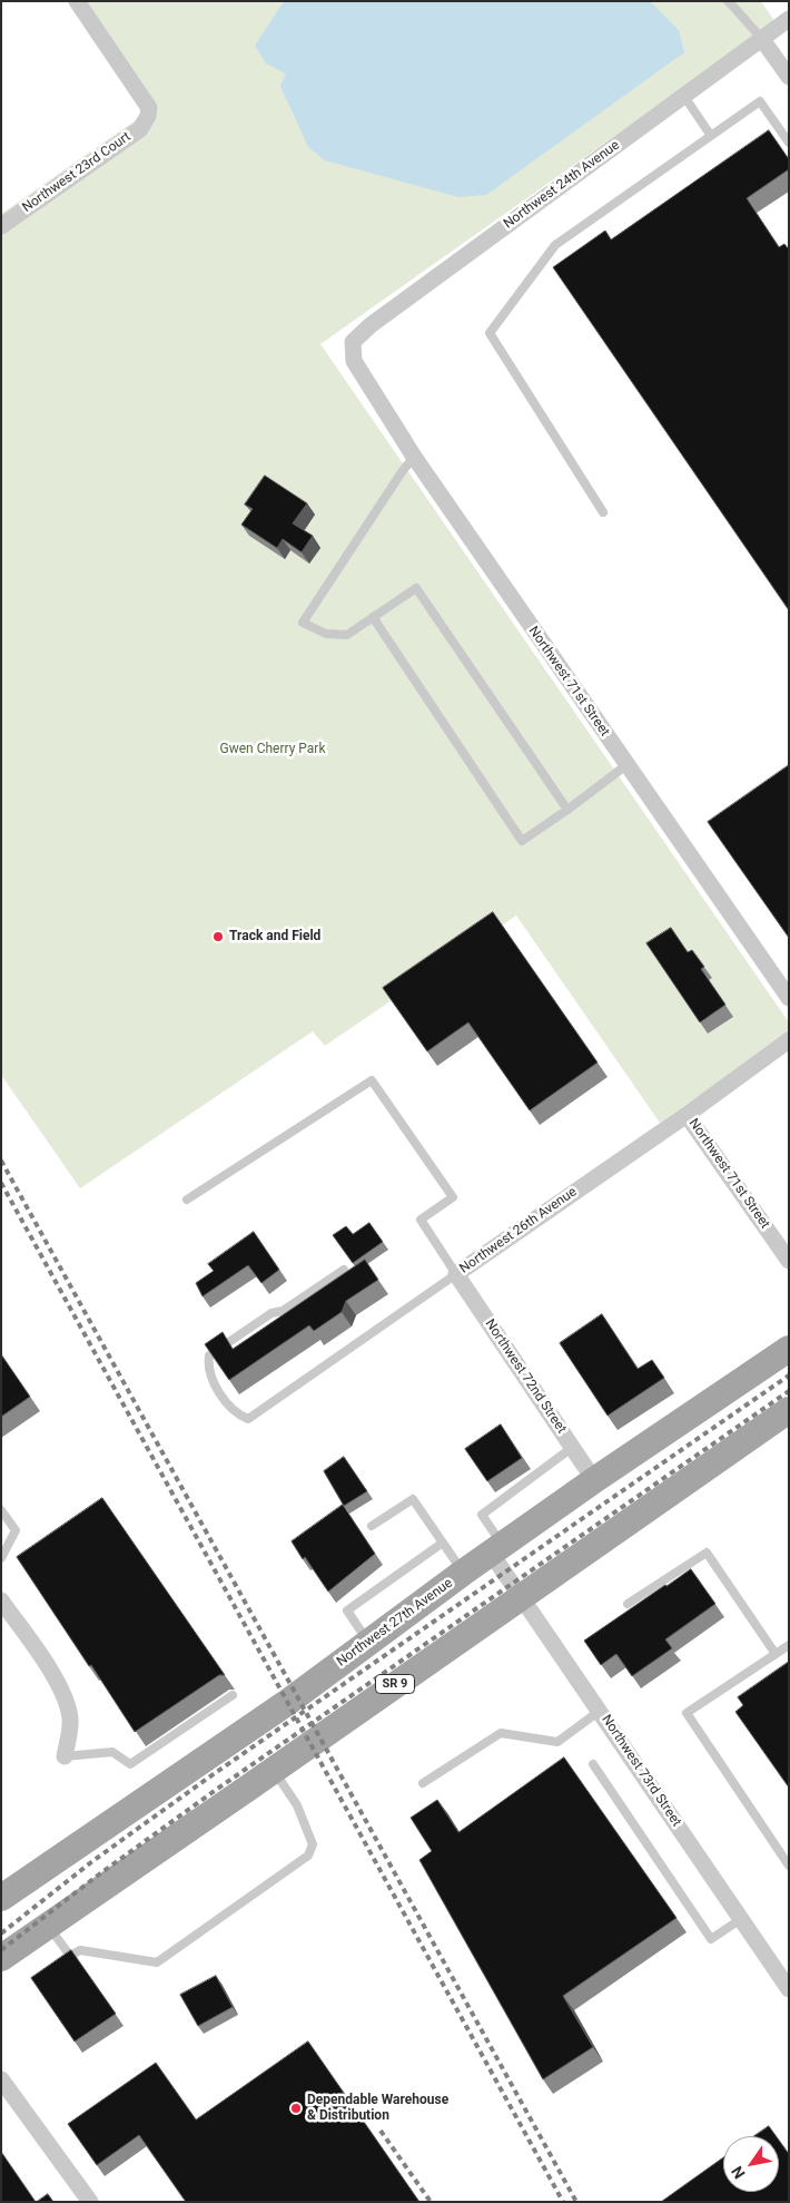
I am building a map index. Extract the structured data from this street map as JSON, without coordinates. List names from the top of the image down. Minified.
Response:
{"streets":{"main road":["Northwest 27th Avenue","SR 9"],"street":["Northwest 23rd Court","Northwest 24th Avenue","Northwest 71st Street","Northwest 26th Avenue","Northwest 72nd Street","Northwest 73rd Street"]},"crossings":[["Northwest 24th Avenue","Northwest 71st Street"],["Northwest 71st Street","Northwest 26th Avenue"],["Northwest 26th Avenue","Northwest 72nd Street"],["Northwest 72nd Street","Northwest 27th Avenue"],["Northwest 27th Avenue","Northwest 73rd Street"],["SR 9","Northwest 73rd Street"]],"parks":["Gwen Cherry Park"],"places":["Track and Field","Dependable Warehouse & Distribution"],"north":"bottom left"}
